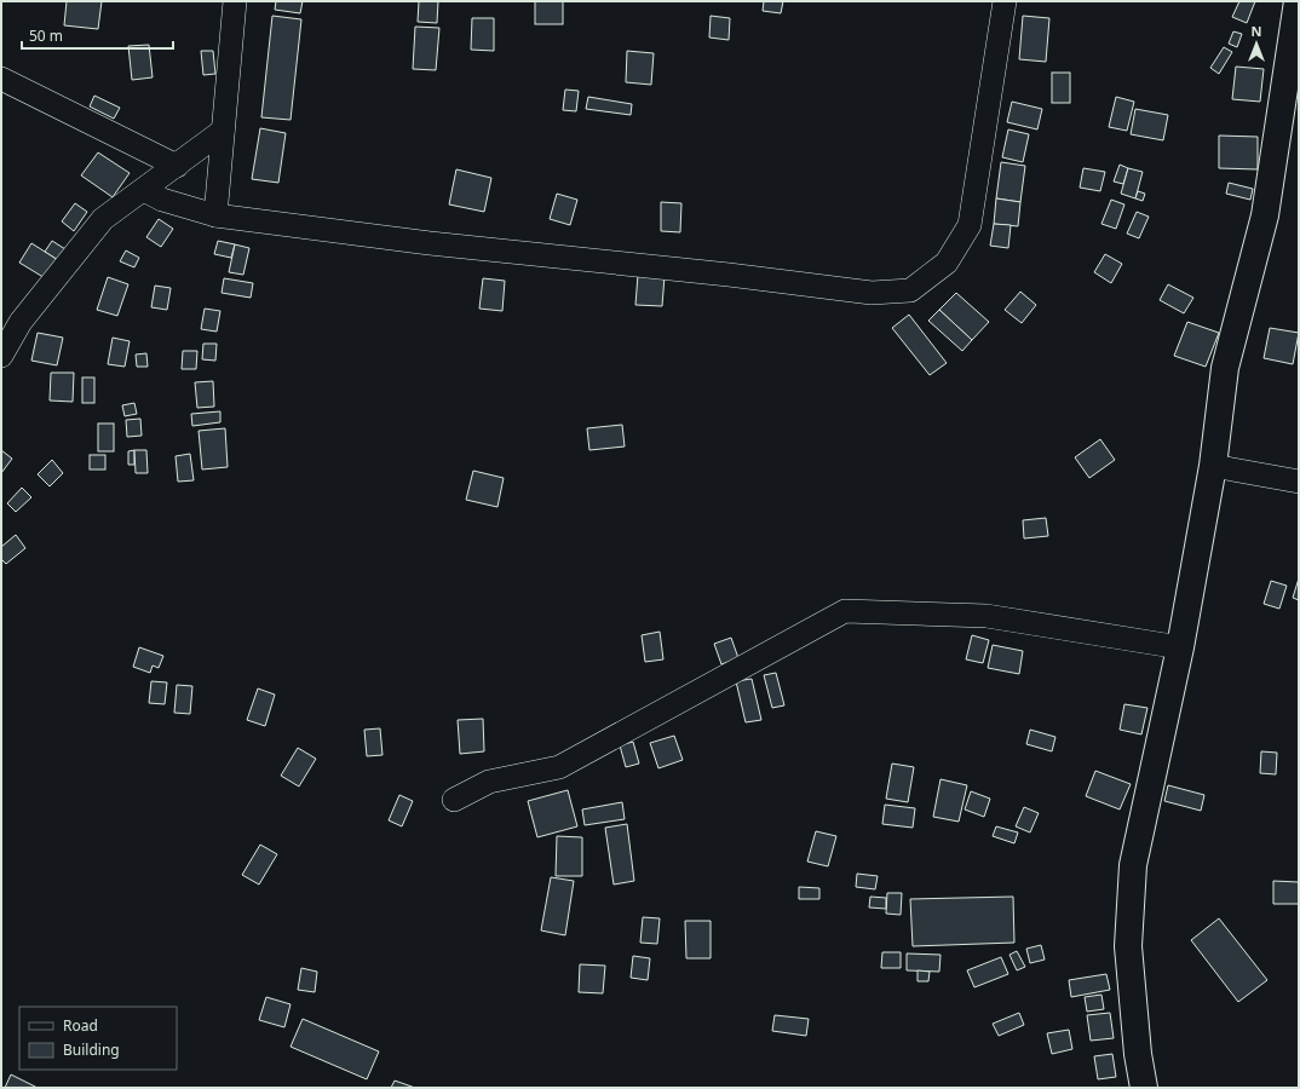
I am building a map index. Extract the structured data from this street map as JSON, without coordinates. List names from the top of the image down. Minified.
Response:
{"legend":["Road","Building"],"scale_bar":"50 m","north":"top"}
